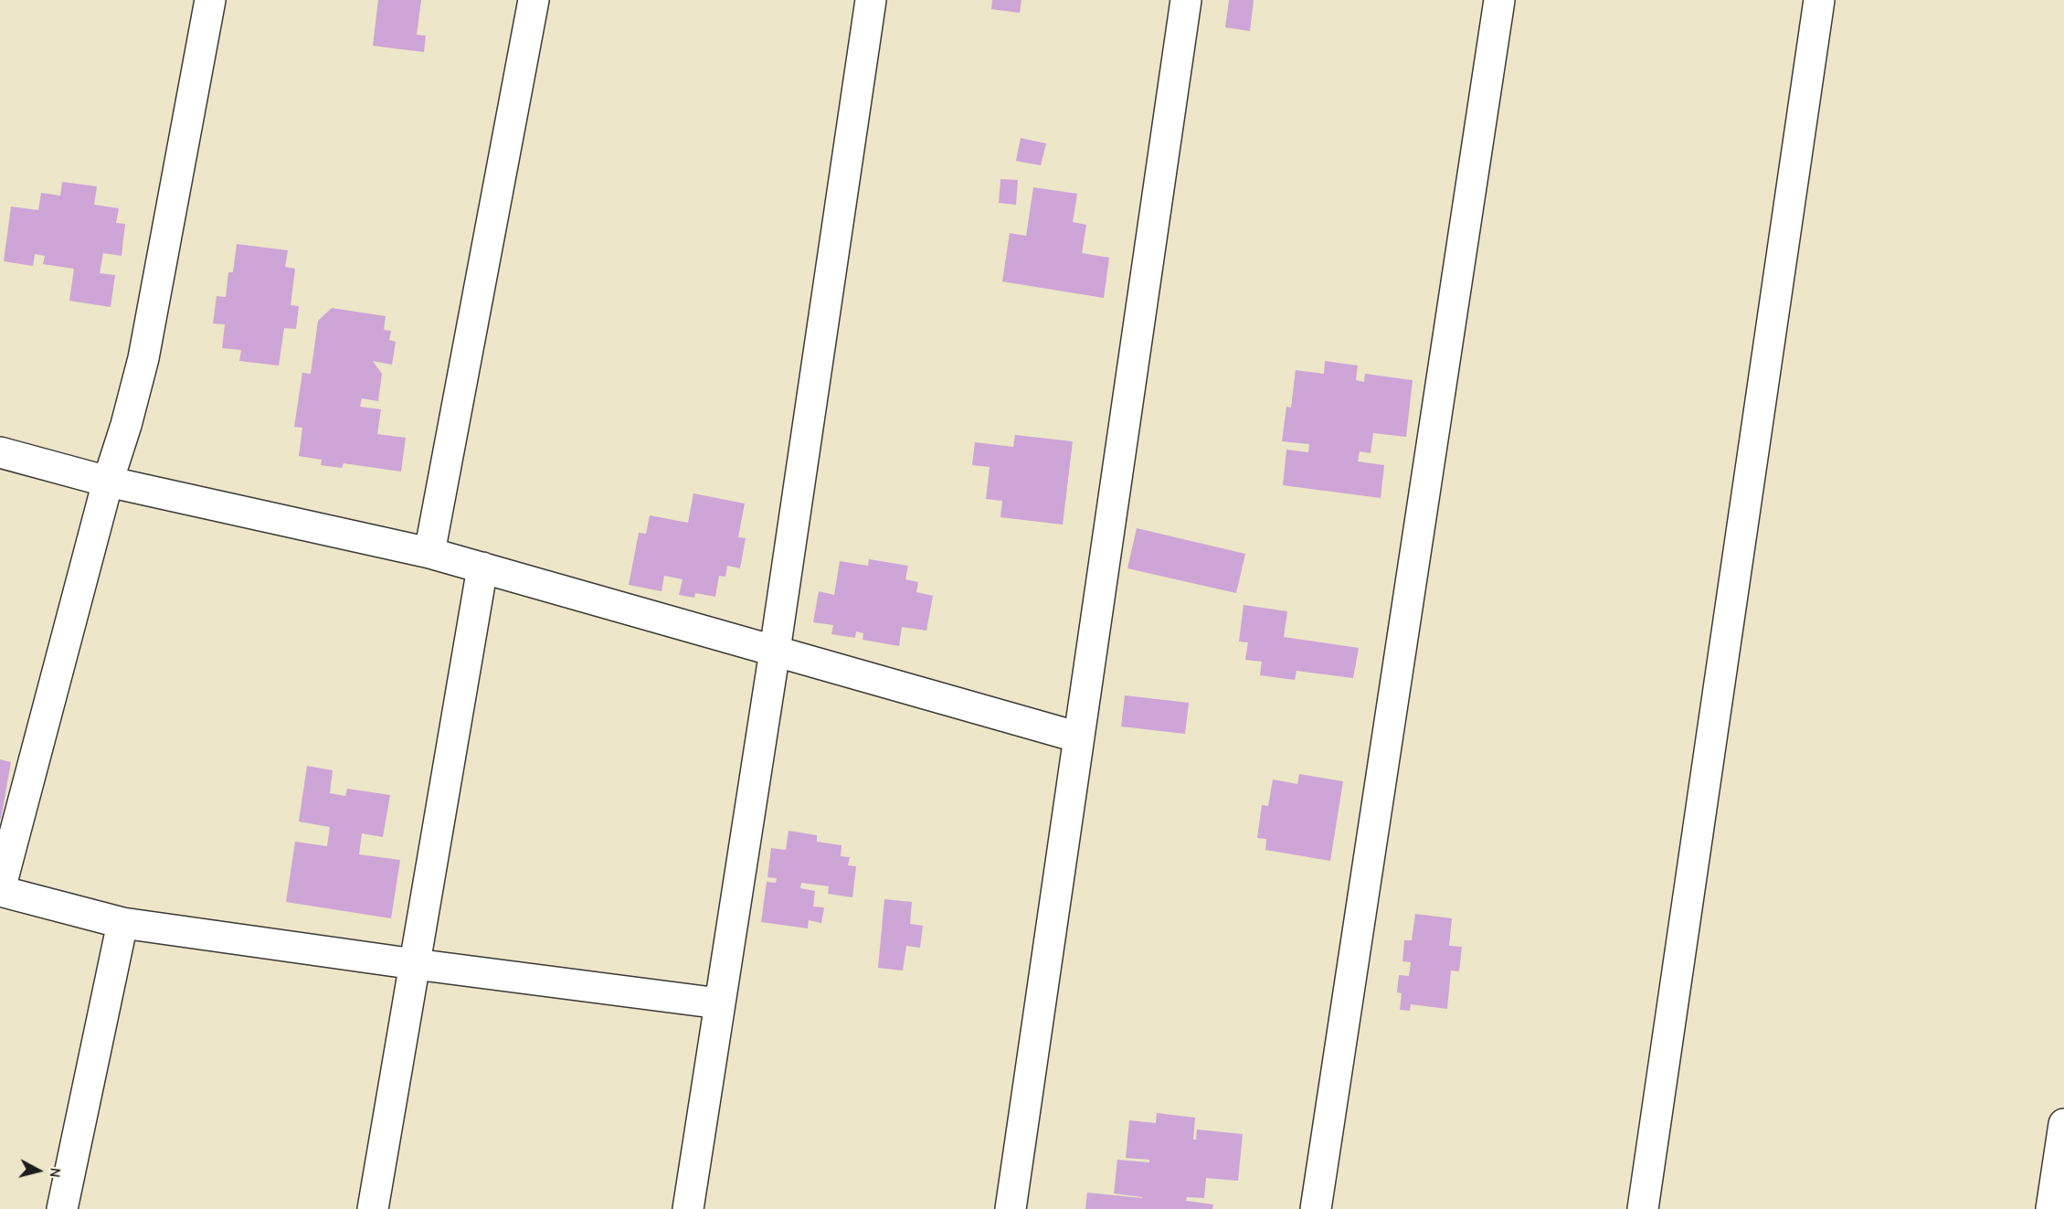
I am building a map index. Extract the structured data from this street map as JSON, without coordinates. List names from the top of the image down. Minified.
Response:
{"north":"right"}
